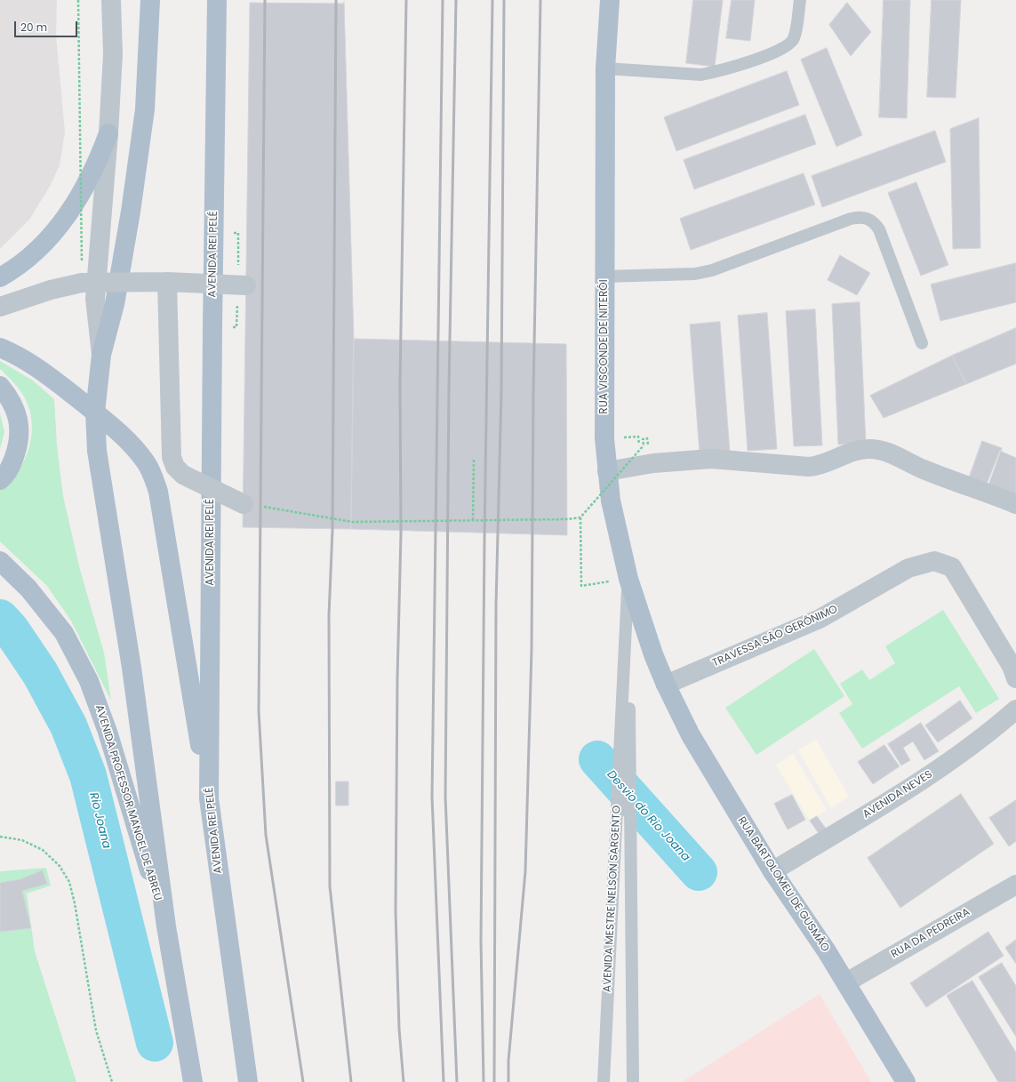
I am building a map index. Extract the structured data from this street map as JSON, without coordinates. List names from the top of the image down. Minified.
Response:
{"streets":{"main road":["AVENIDA REI PELÉ","RUA VISCONDE DE NITERÓI","AVENIDA PROFESSOR MANOEL DE ABREU","RUA BARTOLOMEU DE GUSMÃO"],"street":["TRAVESSA SÃO GERÔNIMO","AVENIDA NEVES","RUA DA PEDREIRA"],"lane":["AVENIDA MESTRE NELSON SARGENTO"]},"crossings":[["RUA VISCONDE DE NITERÓI","TRAVESSA SÃO GERÔNIMO"],["RUA VISCONDE DE NITERÓI","RUA BARTOLOMEU DE GUSMÃO"],["RUA VISCONDE DE NITERÓI","AVENIDA MESTRE NELSON SARGENTO"],["TRAVESSA SÃO GERÔNIMO","RUA BARTOLOMEU DE GUSMÃO"],["AVENIDA NEVES","RUA BARTOLOMEU DE GUSMÃO"],["RUA BARTOLOMEU DE GUSMÃO","RUA DA PEDREIRA"]],"water":["Desvio do Rio Joana","Rio Joana"],"scale_bar":"20 m"}
